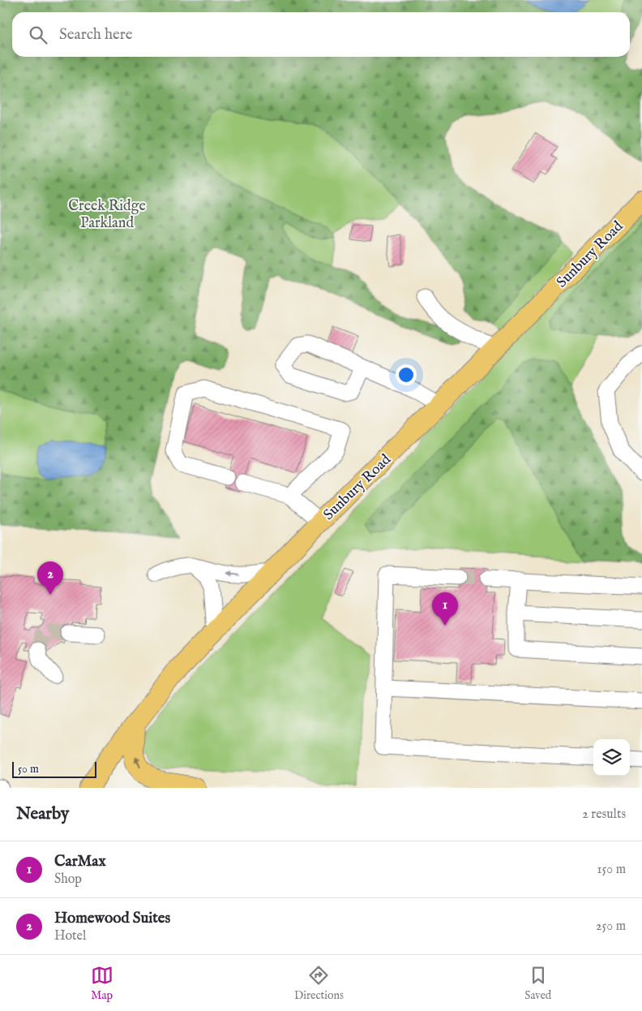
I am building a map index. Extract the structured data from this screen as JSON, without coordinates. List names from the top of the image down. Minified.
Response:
{"streets":{"main road":["Sunbury Road"]},"parks":["Creek Ridge Parkland"],"scale_bar":"50 m","page":{"search":"Search here","pins":["2","1"],"scale":"50 m","heading":["Nearby","2 results"],"list":[{"mark":"1","name":"CarMax","note":"Shop","value":"150 m"},{"mark":"2","name":"Homewood Suites","note":"Hotel","value":"250 m"}],"nav":["Map","Directions","Saved"]}}
